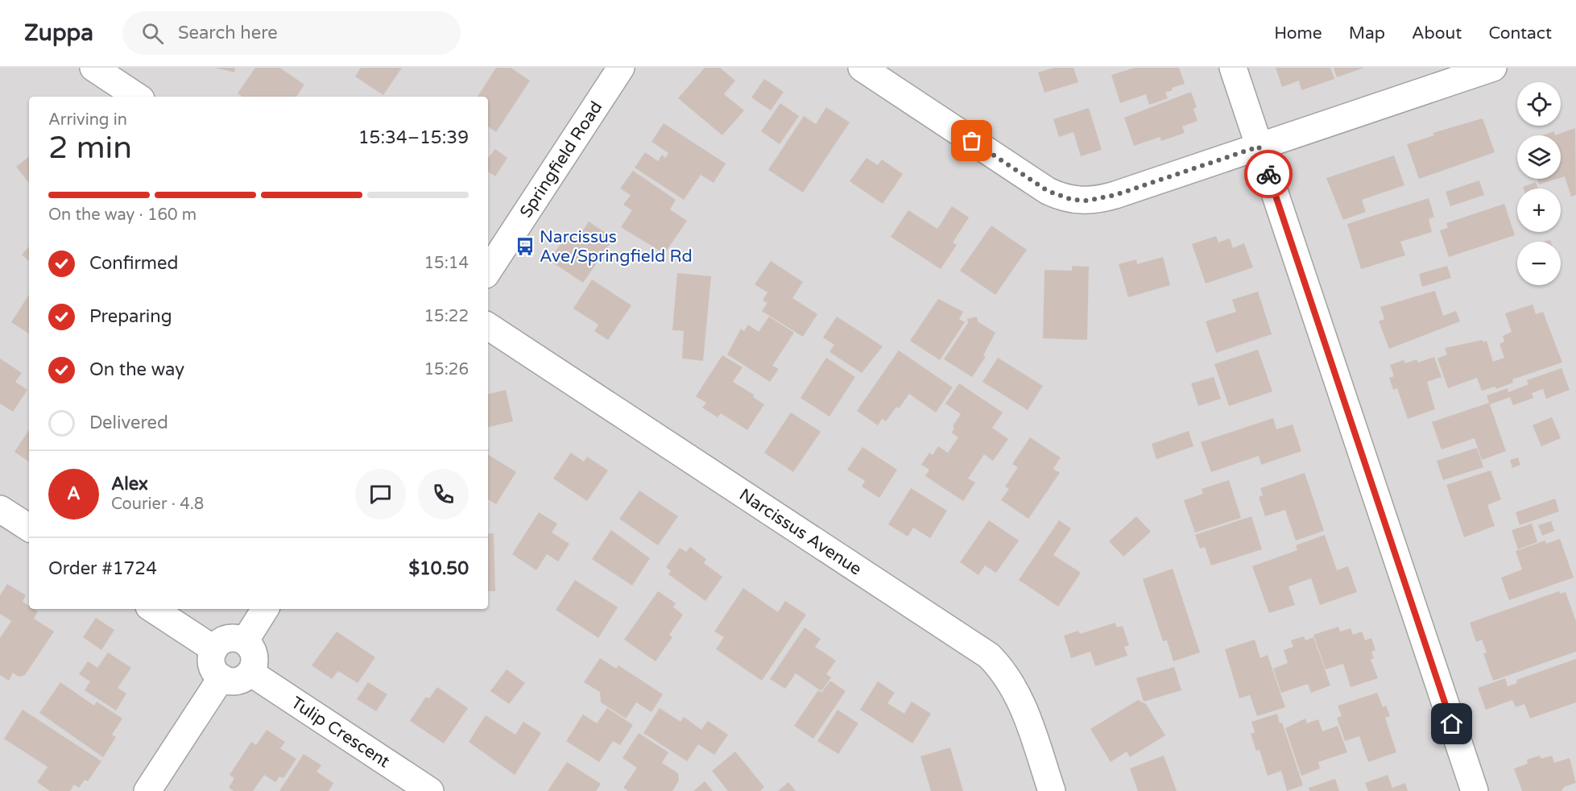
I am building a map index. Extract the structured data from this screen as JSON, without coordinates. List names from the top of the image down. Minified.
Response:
{"streets":{"street":["Springfield Road","Narcissus Avenue","Tulip Crescent"]},"places":{"bus stop":["Narcissus Ave/Springfield Rd"]},"page":{"header":"Zuppa","search":"Search here","nav":["Home","Map","About","Contact"],"map_buttons":["+","−"],"heading":["2 min","Arriving in","15:34–15:39"],"panel":["Alex","Courier · 4.8","Order #1724","$10.50"],"bar":"On the way · 160 m","list":[["Confirmed","15:14"],["Preparing","15:22"],["On the way","15:26"],"Delivered"],"round":"A"}}
